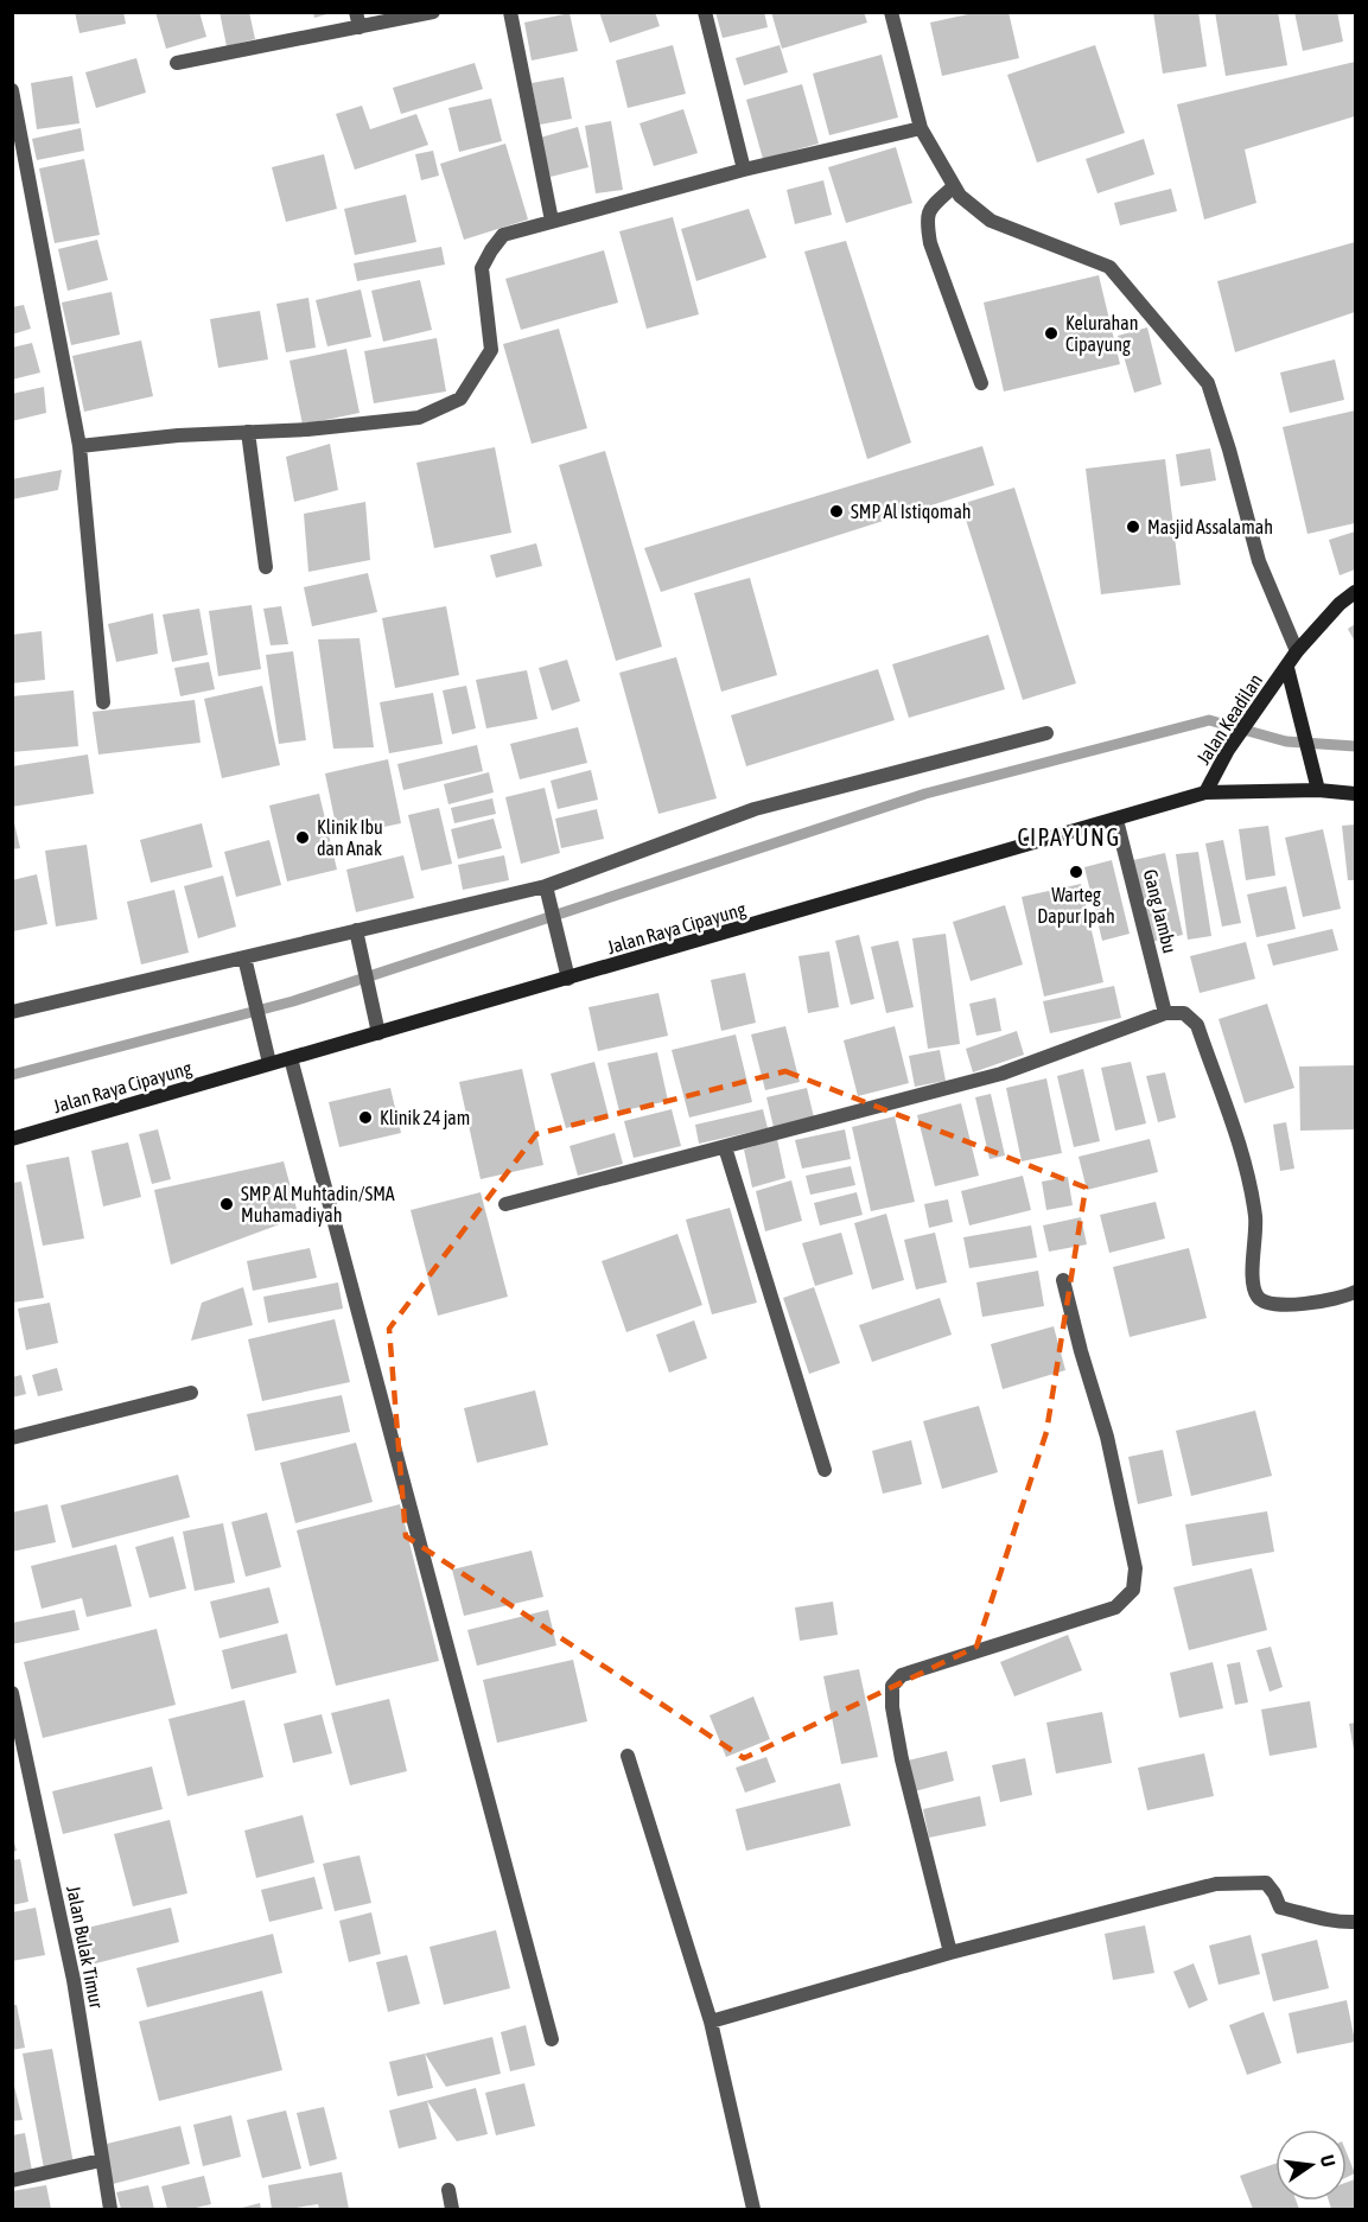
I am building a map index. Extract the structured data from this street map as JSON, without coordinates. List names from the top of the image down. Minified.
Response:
{"streets":{"main road":["Jalan Keadilan","Jalan Raya Cipayung"],"street":["Gang Jambu","Jalan Bulak Timur"]},"crossings":[["Jalan Keadilan","Jalan Raya Cipayung"],["Gang Jambu","Jalan Raya Cipayung"]],"districts":["CIPAYUNG"],"places":["Kelurahan Cipayung","SMP Al Istiqomah","Masjid Assalamah","Klinik Ibu dan Anak","Warteg Dapur Ipah","Klinik 24 jam","SMP Al Muhtadin/SMA Muhamadiyah"],"north":"right"}
